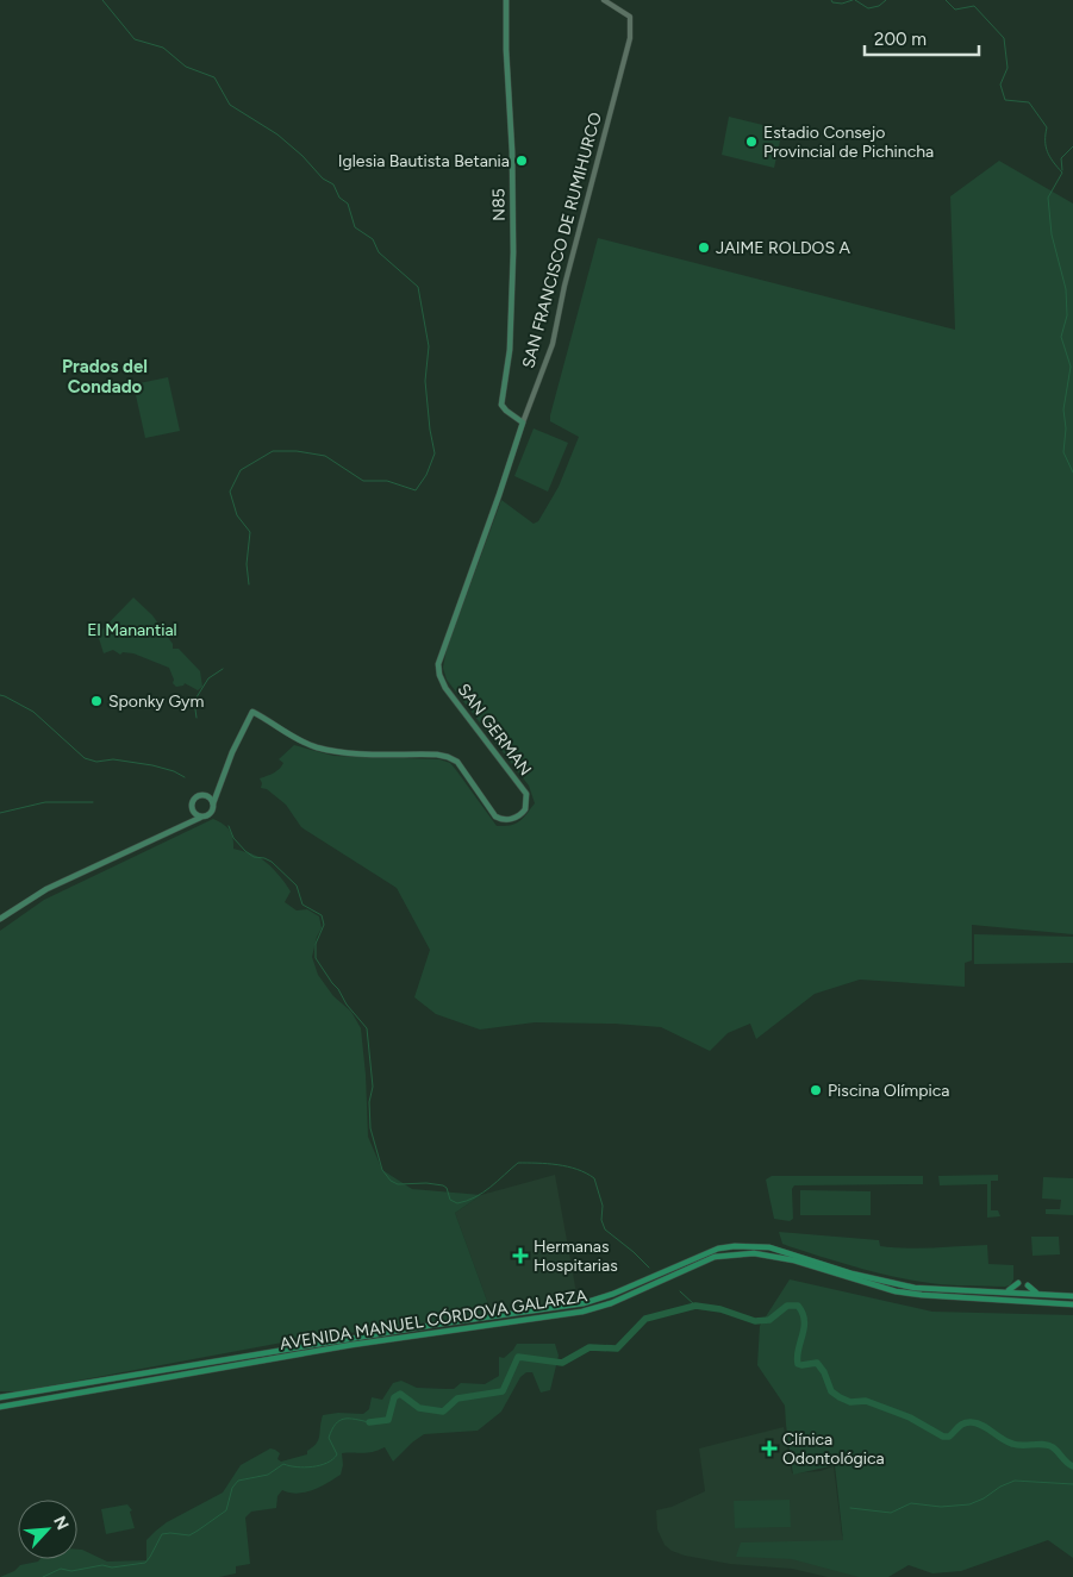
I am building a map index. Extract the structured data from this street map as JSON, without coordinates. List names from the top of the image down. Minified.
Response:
{"streets":{"main road":["N85","SAN FRANCISCO DE RUMIHURCO","SAN GERMAN","AVENIDA MANUEL CÓRDOVA GALARZA"]},"crossings":[["N85","SAN FRANCISCO DE RUMIHURCO"],["SAN FRANCISCO DE RUMIHURCO","SAN GERMAN"]],"districts":["Prados del Condado"],"parks":["El Manantial"],"places":{"other":["Estadio Consejo Provincial de Pichincha","Iglesia Bautista Betania","JAIME ROLDOS A","Sponky Gym","Piscina Olímpica"],"health":["Hermanas Hospitarias","Clínica Odontológica"]},"scale_bar":"200 m","north":"top right"}
